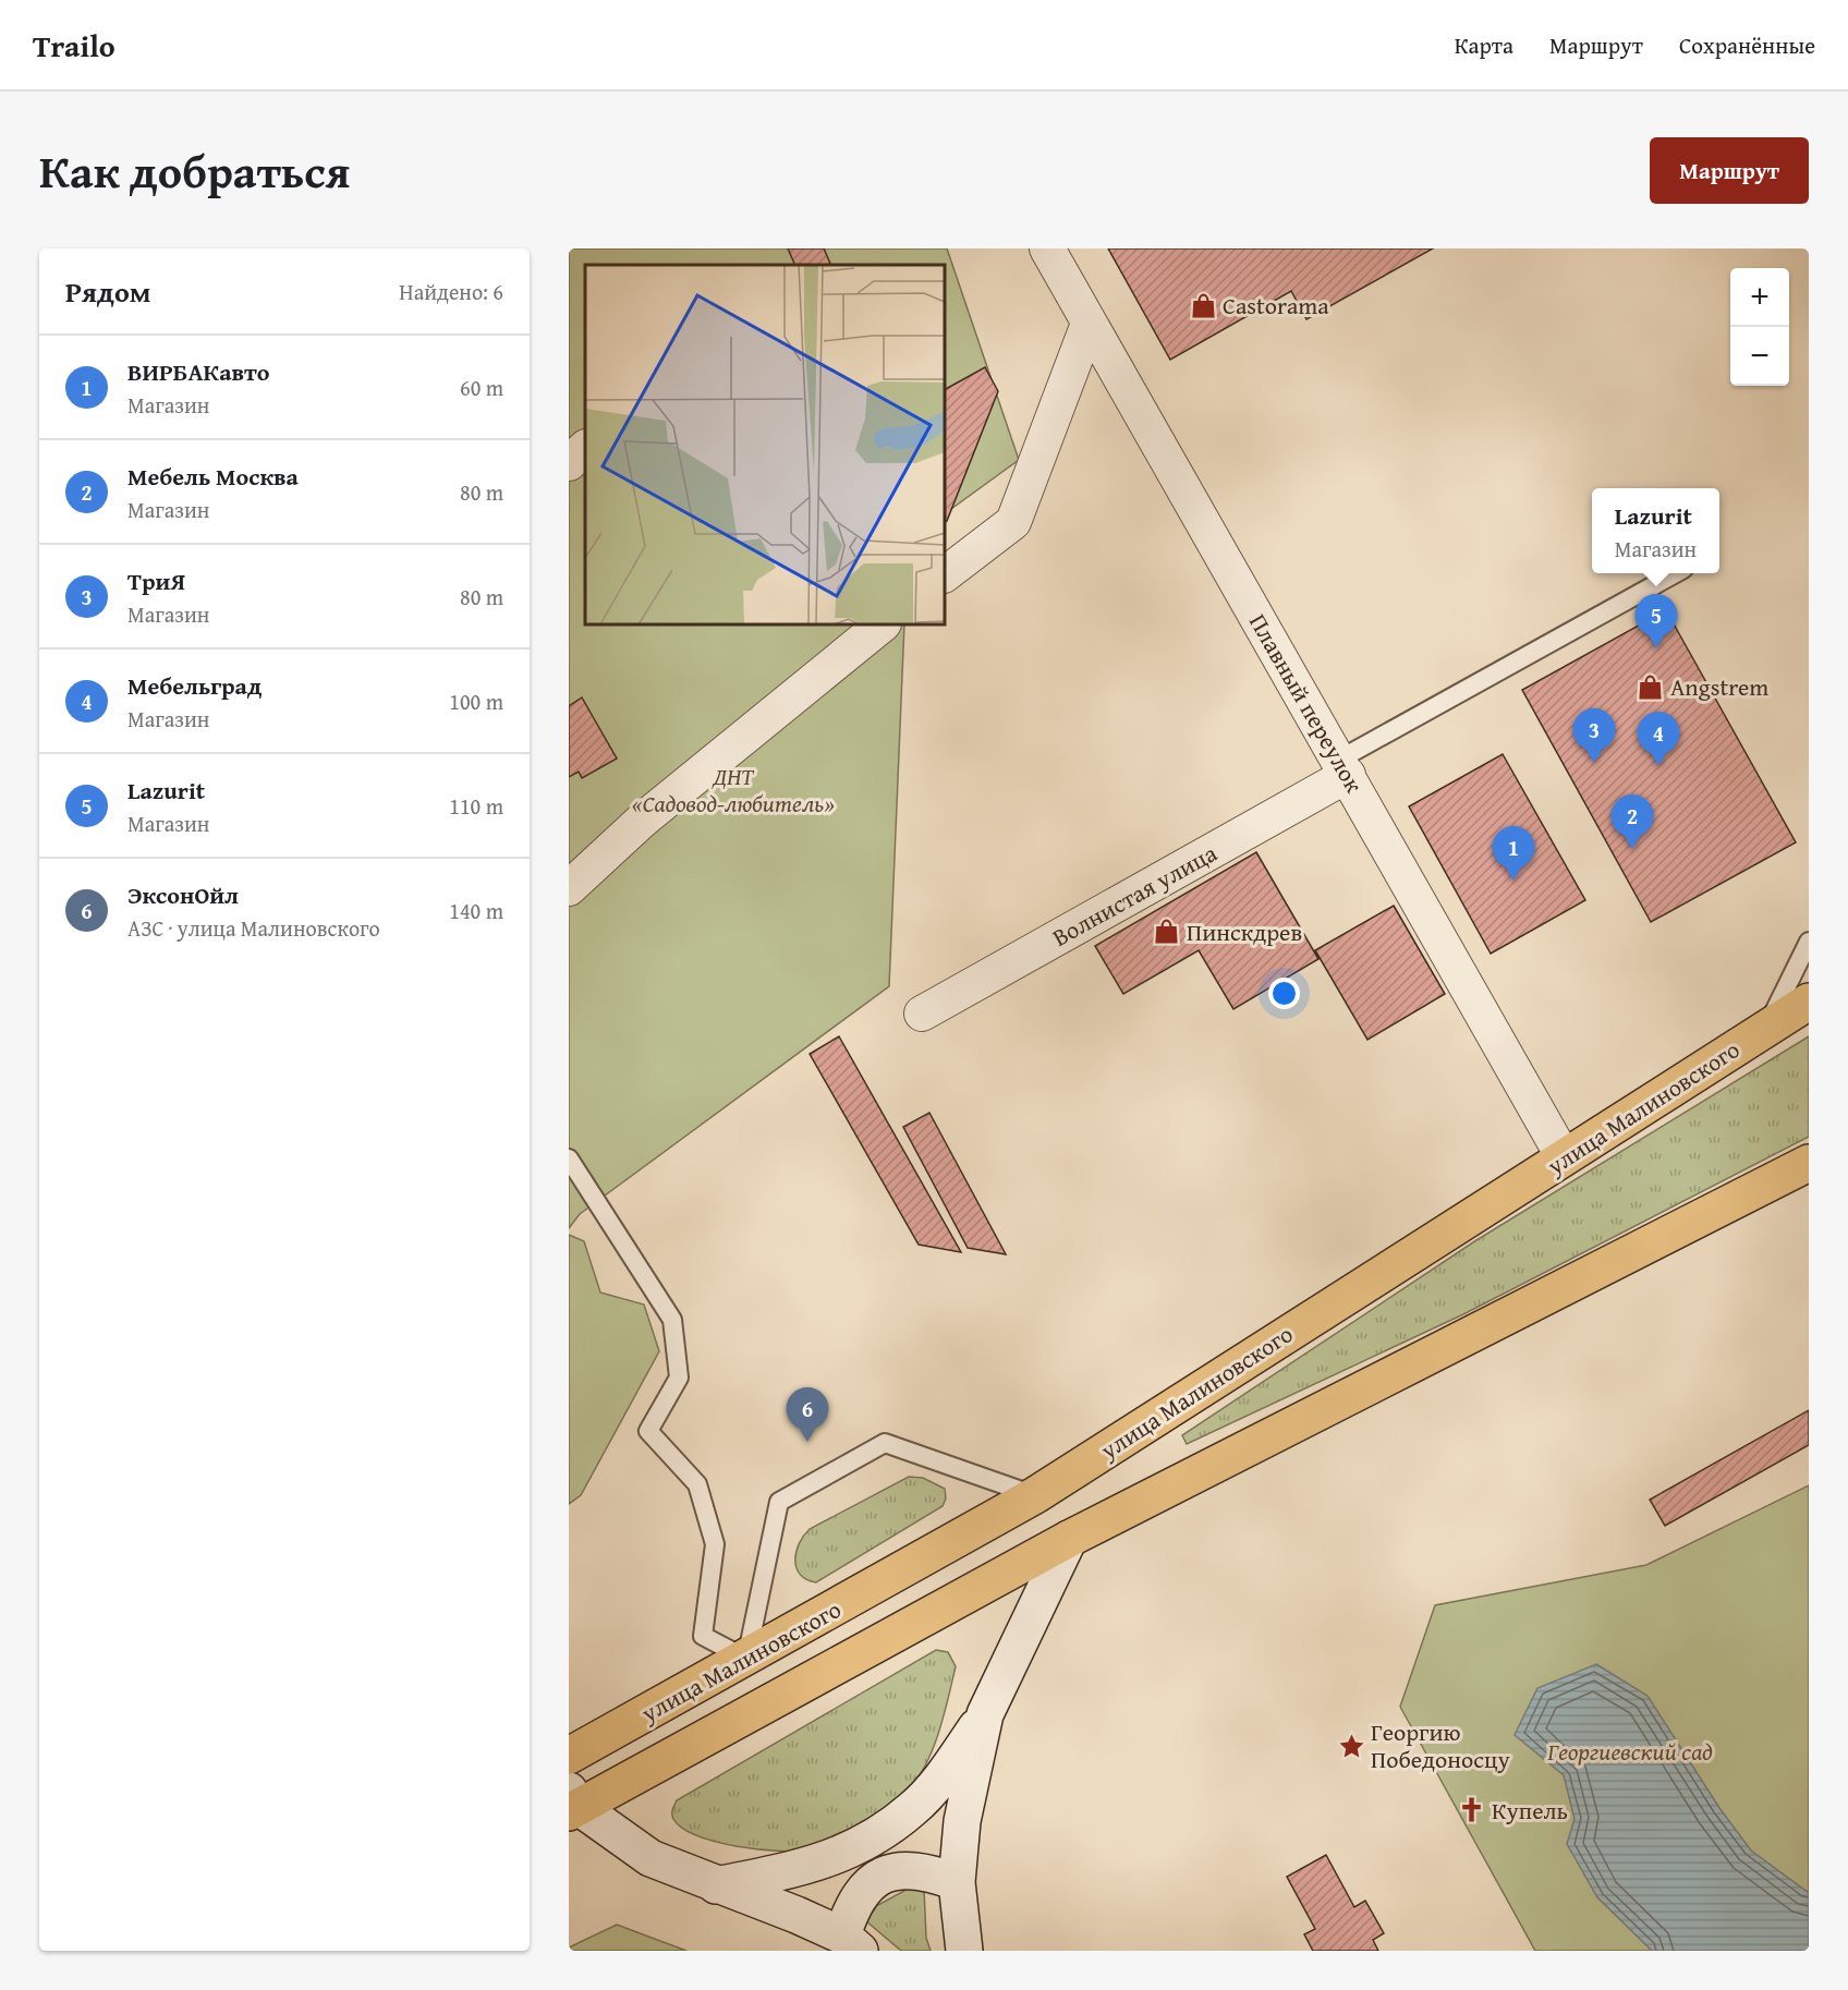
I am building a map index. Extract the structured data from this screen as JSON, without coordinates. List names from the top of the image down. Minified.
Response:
{"streets":{"highway":["улица Малиновского"],"street":["Плавный переулок","Волнистая улица"]},"crossings":[["Плавный переулок","Волнистая улица"],["Плавный переулок","улица Малиновского"]],"parks":["ДНТ «Садовод-любитель»","Георгиевский сад"],"places":{"shop":["Castorama","Angstrem","Пинскдрев"],"place":["Георгию Победоносцу"],"church":["Купель"]},"page":{"header":"Trailo","nav":["Карта","Маршрут","Сохранённые"],"title":"Как добраться","buttons":"Маршрут","heading":["Рядом","Найдено: 6"],"map_buttons":["+","−"],"list":[{"mark":"1","name":"ВИРБАКавто","note":"Магазин","value":"60 m"},{"mark":"2","name":"Мебель Москва","note":"Магазин","value":"80 m"},{"mark":"3","name":"ТриЯ","note":"Магазин","value":"80 m"},{"mark":"4","name":"Мебельград","note":"Магазин","value":"100 m"},{"mark":"5","name":"Lazurit","note":"Магазин","value":"110 m"},{"mark":"6","name":"ЭксонОйл","note":"АЗС · улица Малиновского","value":"140 m"}],"popup":["Lazurit","Магазин"],"pins":["5","3","4","2","1","6"]}}
